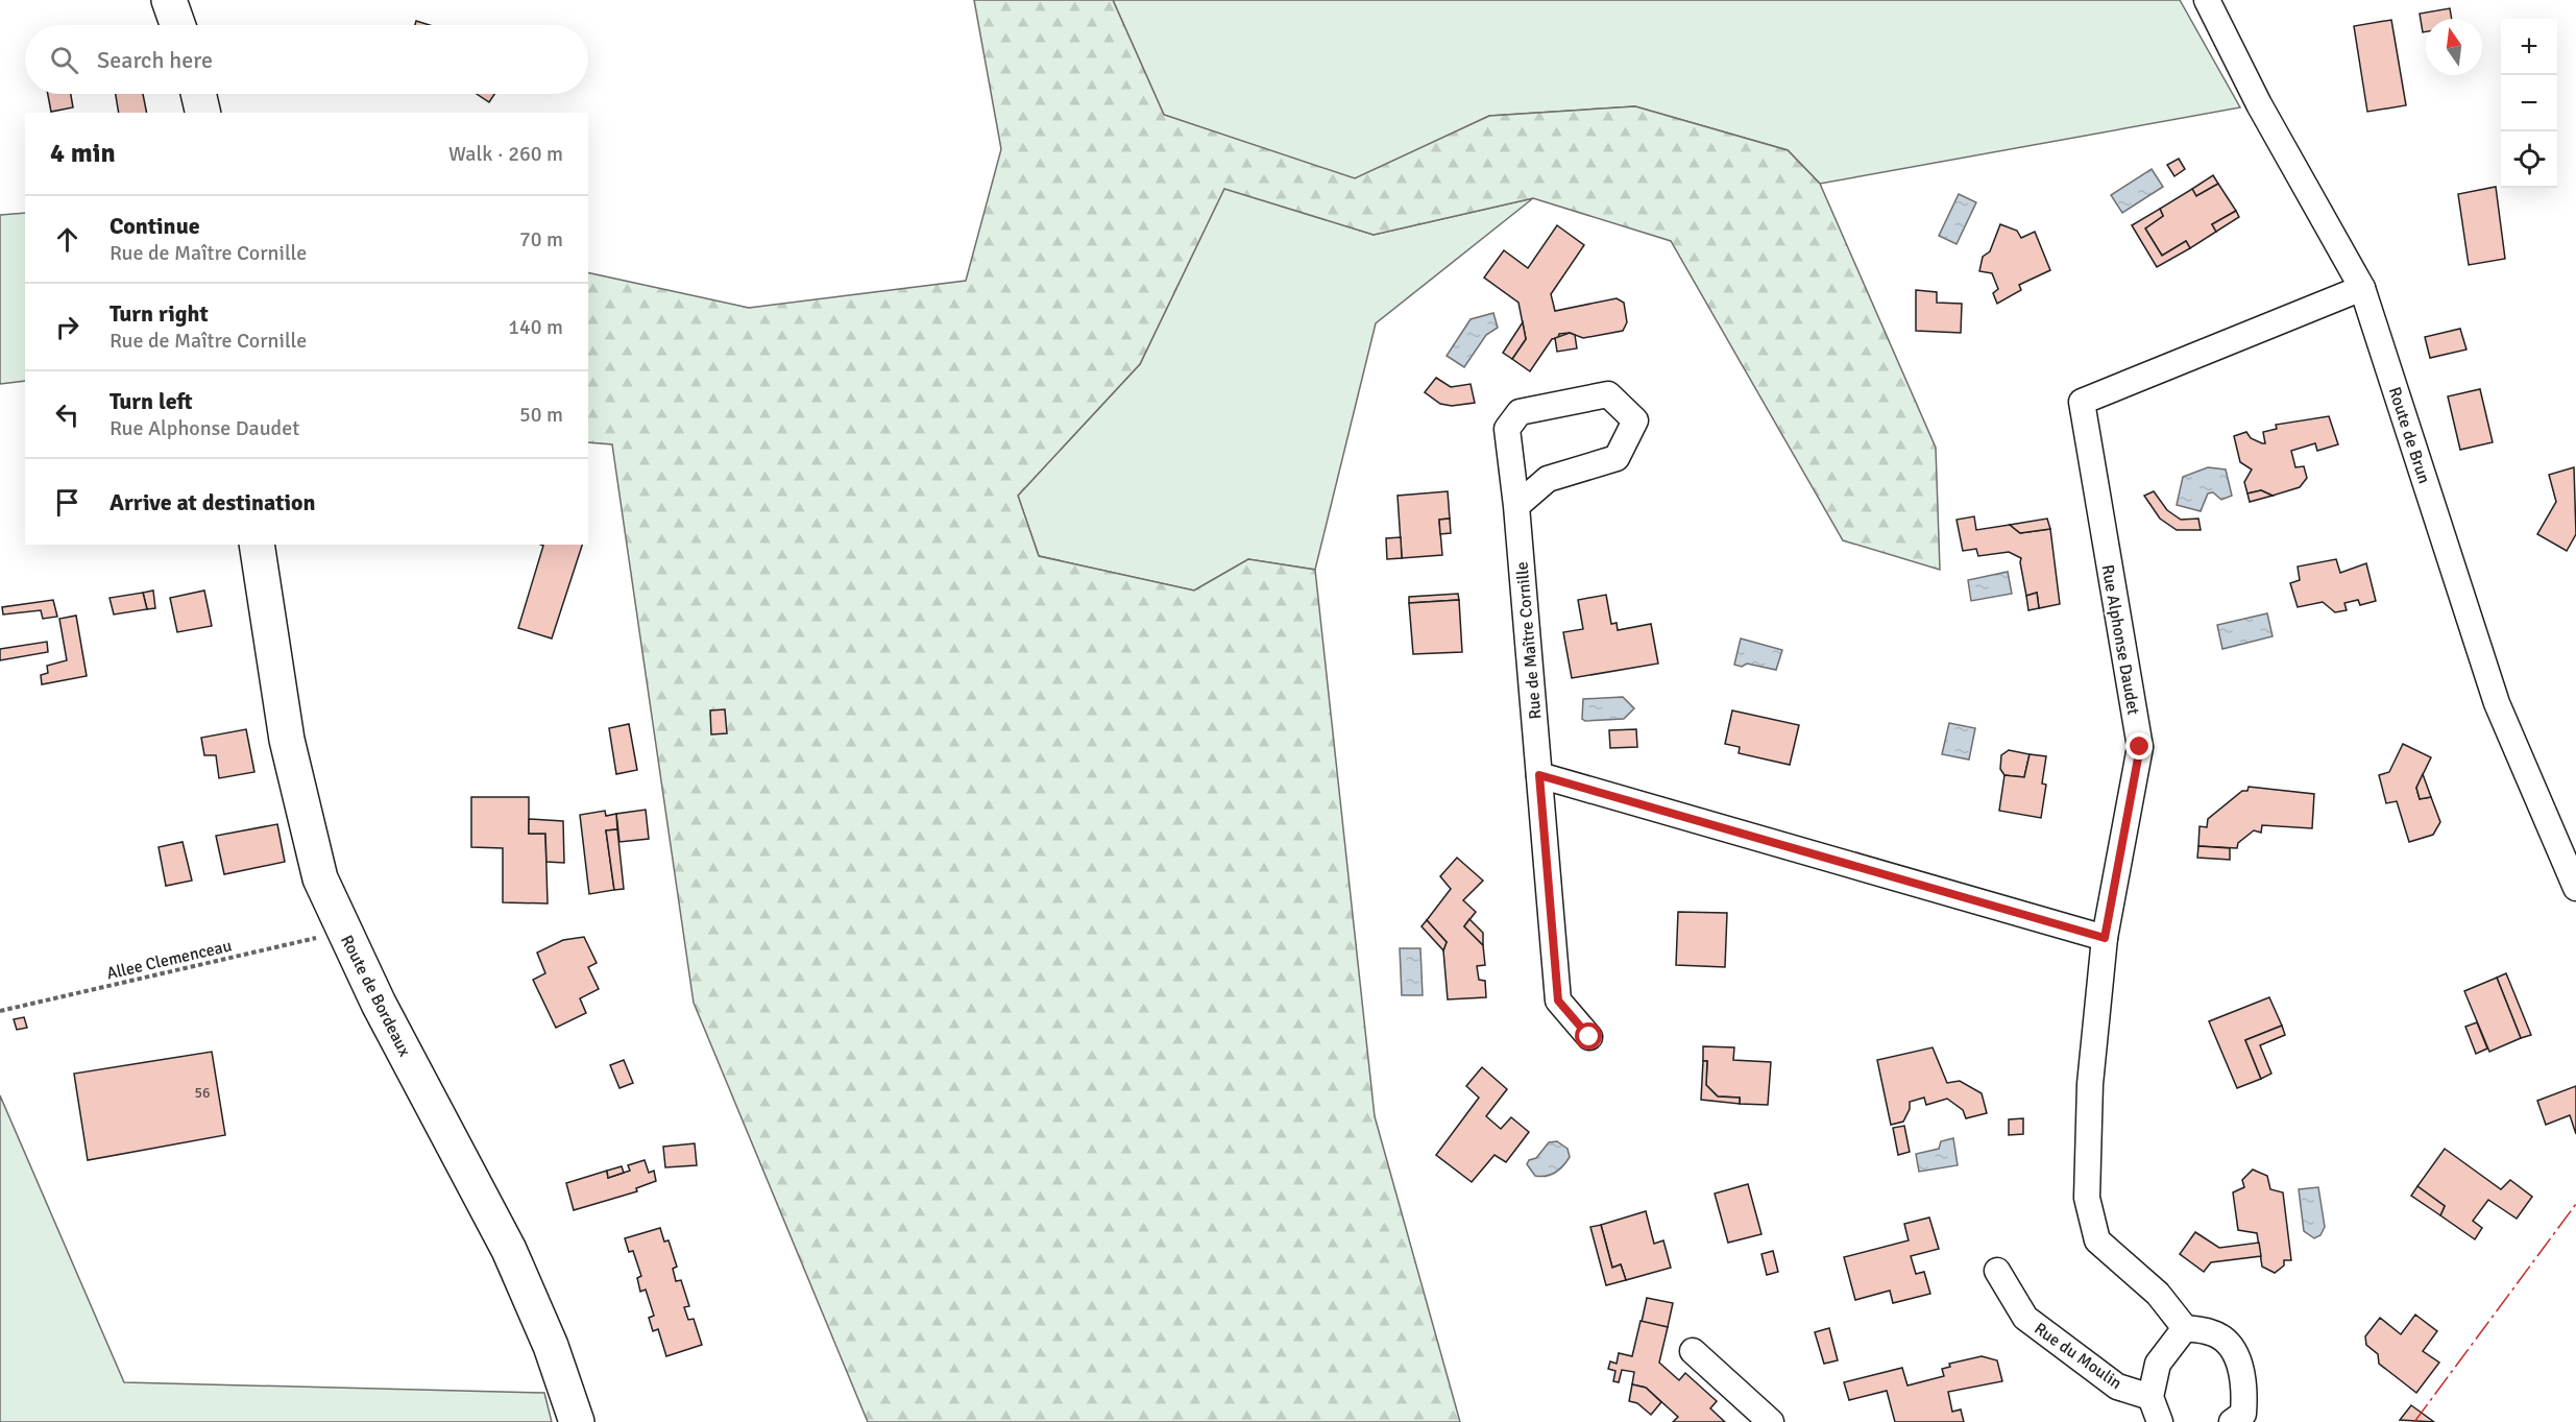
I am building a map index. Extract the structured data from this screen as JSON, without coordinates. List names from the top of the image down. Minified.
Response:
{"streets":{"street":["Route de Brun","Rue Alphonse Daudet","Rue de Maître Cornille","Route de Bordeaux","Rue du Moulin"],"path":["Allee Clemenceau"]},"crossings":[["Route de Brun","Rue Alphonse Daudet"],["Allee Clemenceau","Route de Bordeaux"]],"house_numbers":["56"],"north":"top","page":{"map_buttons":["+","−"],"search":"Search here","heading":["4 min","Walk · 260 m"],"list":[["Continue","Rue de Maître Cornille","70 m"],["Turn right","Rue de Maître Cornille","140 m"],["Turn left","Rue Alphonse Daudet","50 m"],"Arrive at destination"]}}
